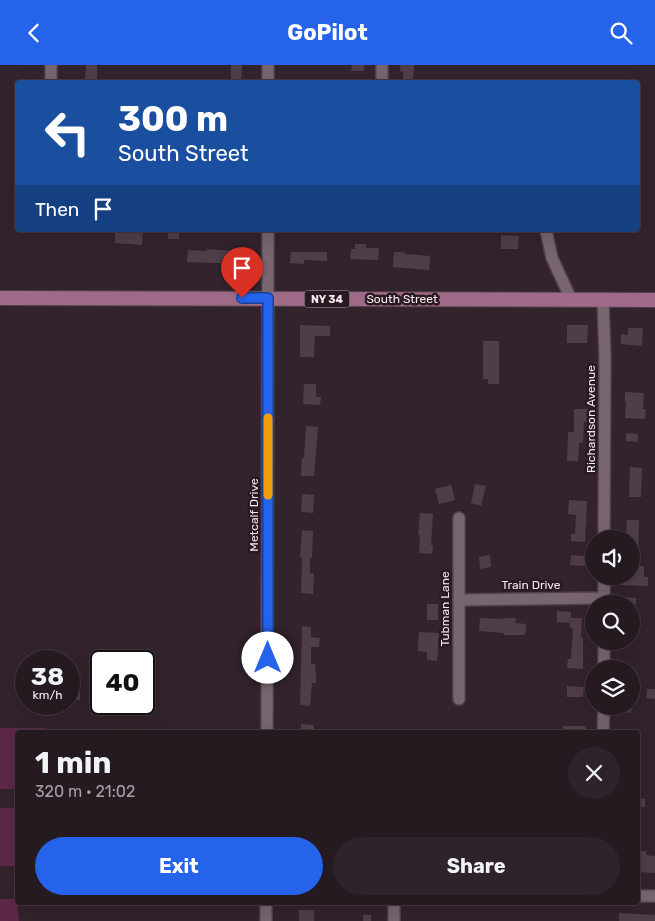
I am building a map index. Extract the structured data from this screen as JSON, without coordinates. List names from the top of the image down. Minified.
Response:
{"streets":{"main road":["NY 34","South Street"],"street":["Richardson Avenue","Metcalf Drive","Train Drive","Tubman Lane"]},"crossings":[["South Street","Richardson Avenue"],["South Street","Metcalf Drive"],["Train Drive","Tubman Lane"]],"page":{"header":"GoPilot","turn":["300 m","South Street"],"then":"Then","speed":"38 km/h","limit":"40","heading":["1 min","320 m · 21:02"],"buttons":["Exit","Share"]}}
